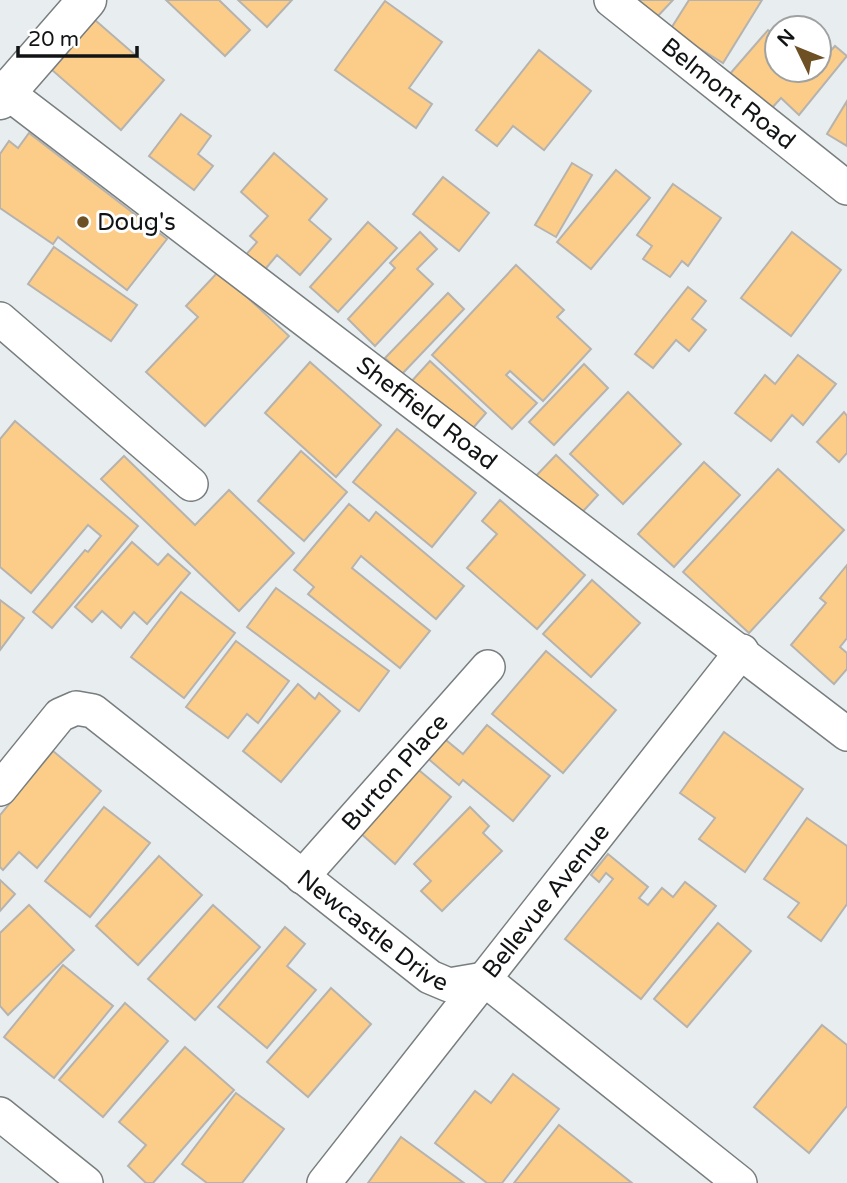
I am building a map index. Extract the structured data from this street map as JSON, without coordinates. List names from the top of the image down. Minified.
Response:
{"streets":{"street":["Belmont Road","Sheffield Road","Burton Place","Bellevue Avenue","Newcastle Drive"]},"crossings":[["Sheffield Road","Bellevue Avenue"],["Burton Place","Newcastle Drive"],["Bellevue Avenue","Newcastle Drive"]],"places":["Doug's"],"scale_bar":"20 m","north":"top left"}
